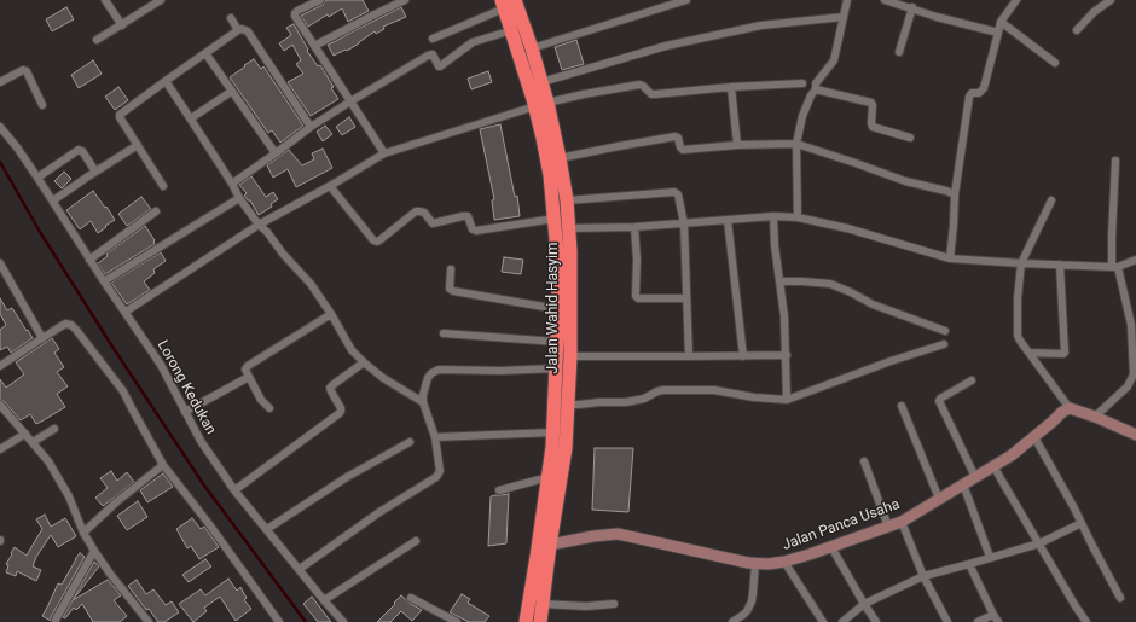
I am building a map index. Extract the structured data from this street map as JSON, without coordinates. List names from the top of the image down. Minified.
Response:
{"streets":{"highway":["Jalan Wahid Hasyim"],"street":["Lorong Kedukan","Jalan Panca Usaha"]},"crossings":[["Jalan Wahid Hasyim","Jalan Panca Usaha"]]}
